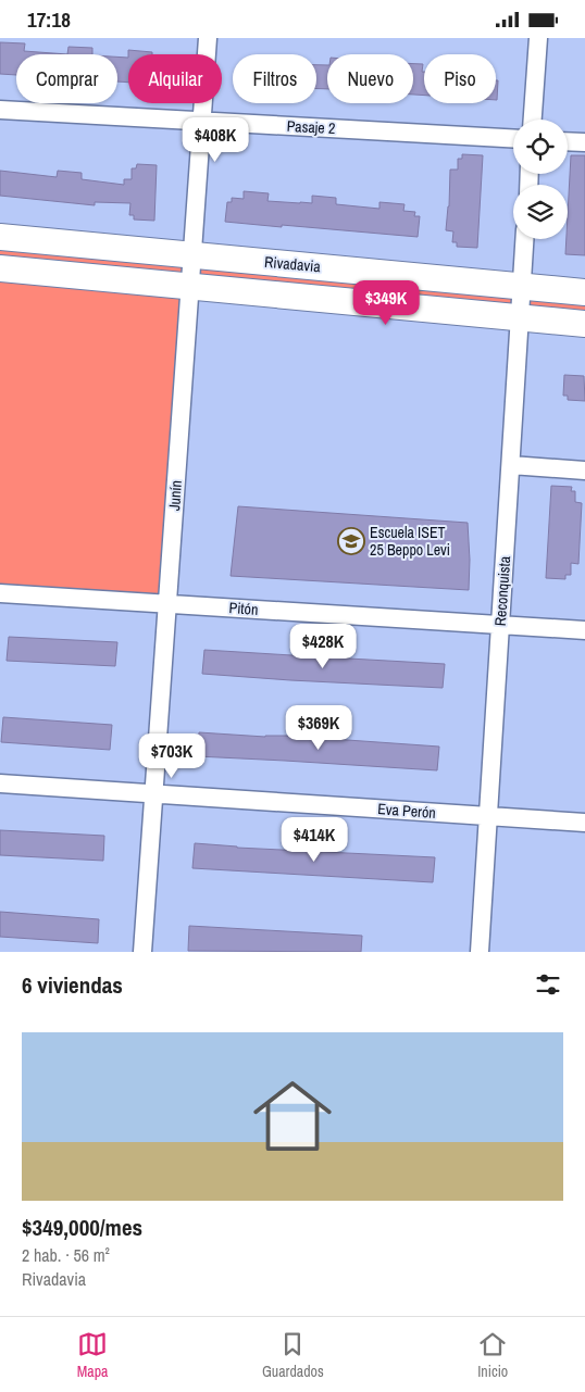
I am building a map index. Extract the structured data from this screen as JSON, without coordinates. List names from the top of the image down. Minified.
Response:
{"streets":{"street":["Pasaje 2","Rivadavia","Junín","Reconquista","Pitón","Eva Perón"]},"crossings":[["Pasaje 2","Junín"],["Rivadavia","Junín"],["Rivadavia","Reconquista"],["Junín","Pitón"],["Junín","Eva Perón"],["Reconquista","Pitón"],["Reconquista","Eva Perón"]],"places":{"school or university":["Escuela ISET 25 Beppo Levi"]},"page":{"status":"17:18","chip":["Comprar","Alquilar","Filtros","Nuevo","Piso"],"price":["$408K","$349K","$428K","$369K","$703K","$414K"],"heading":"6 viviendas","list":[{"name":"$349,000/mes","note":"2 hab. · 56 m² · Rivadavia"}],"tabs":["Mapa","Guardados","Inicio"]}}
